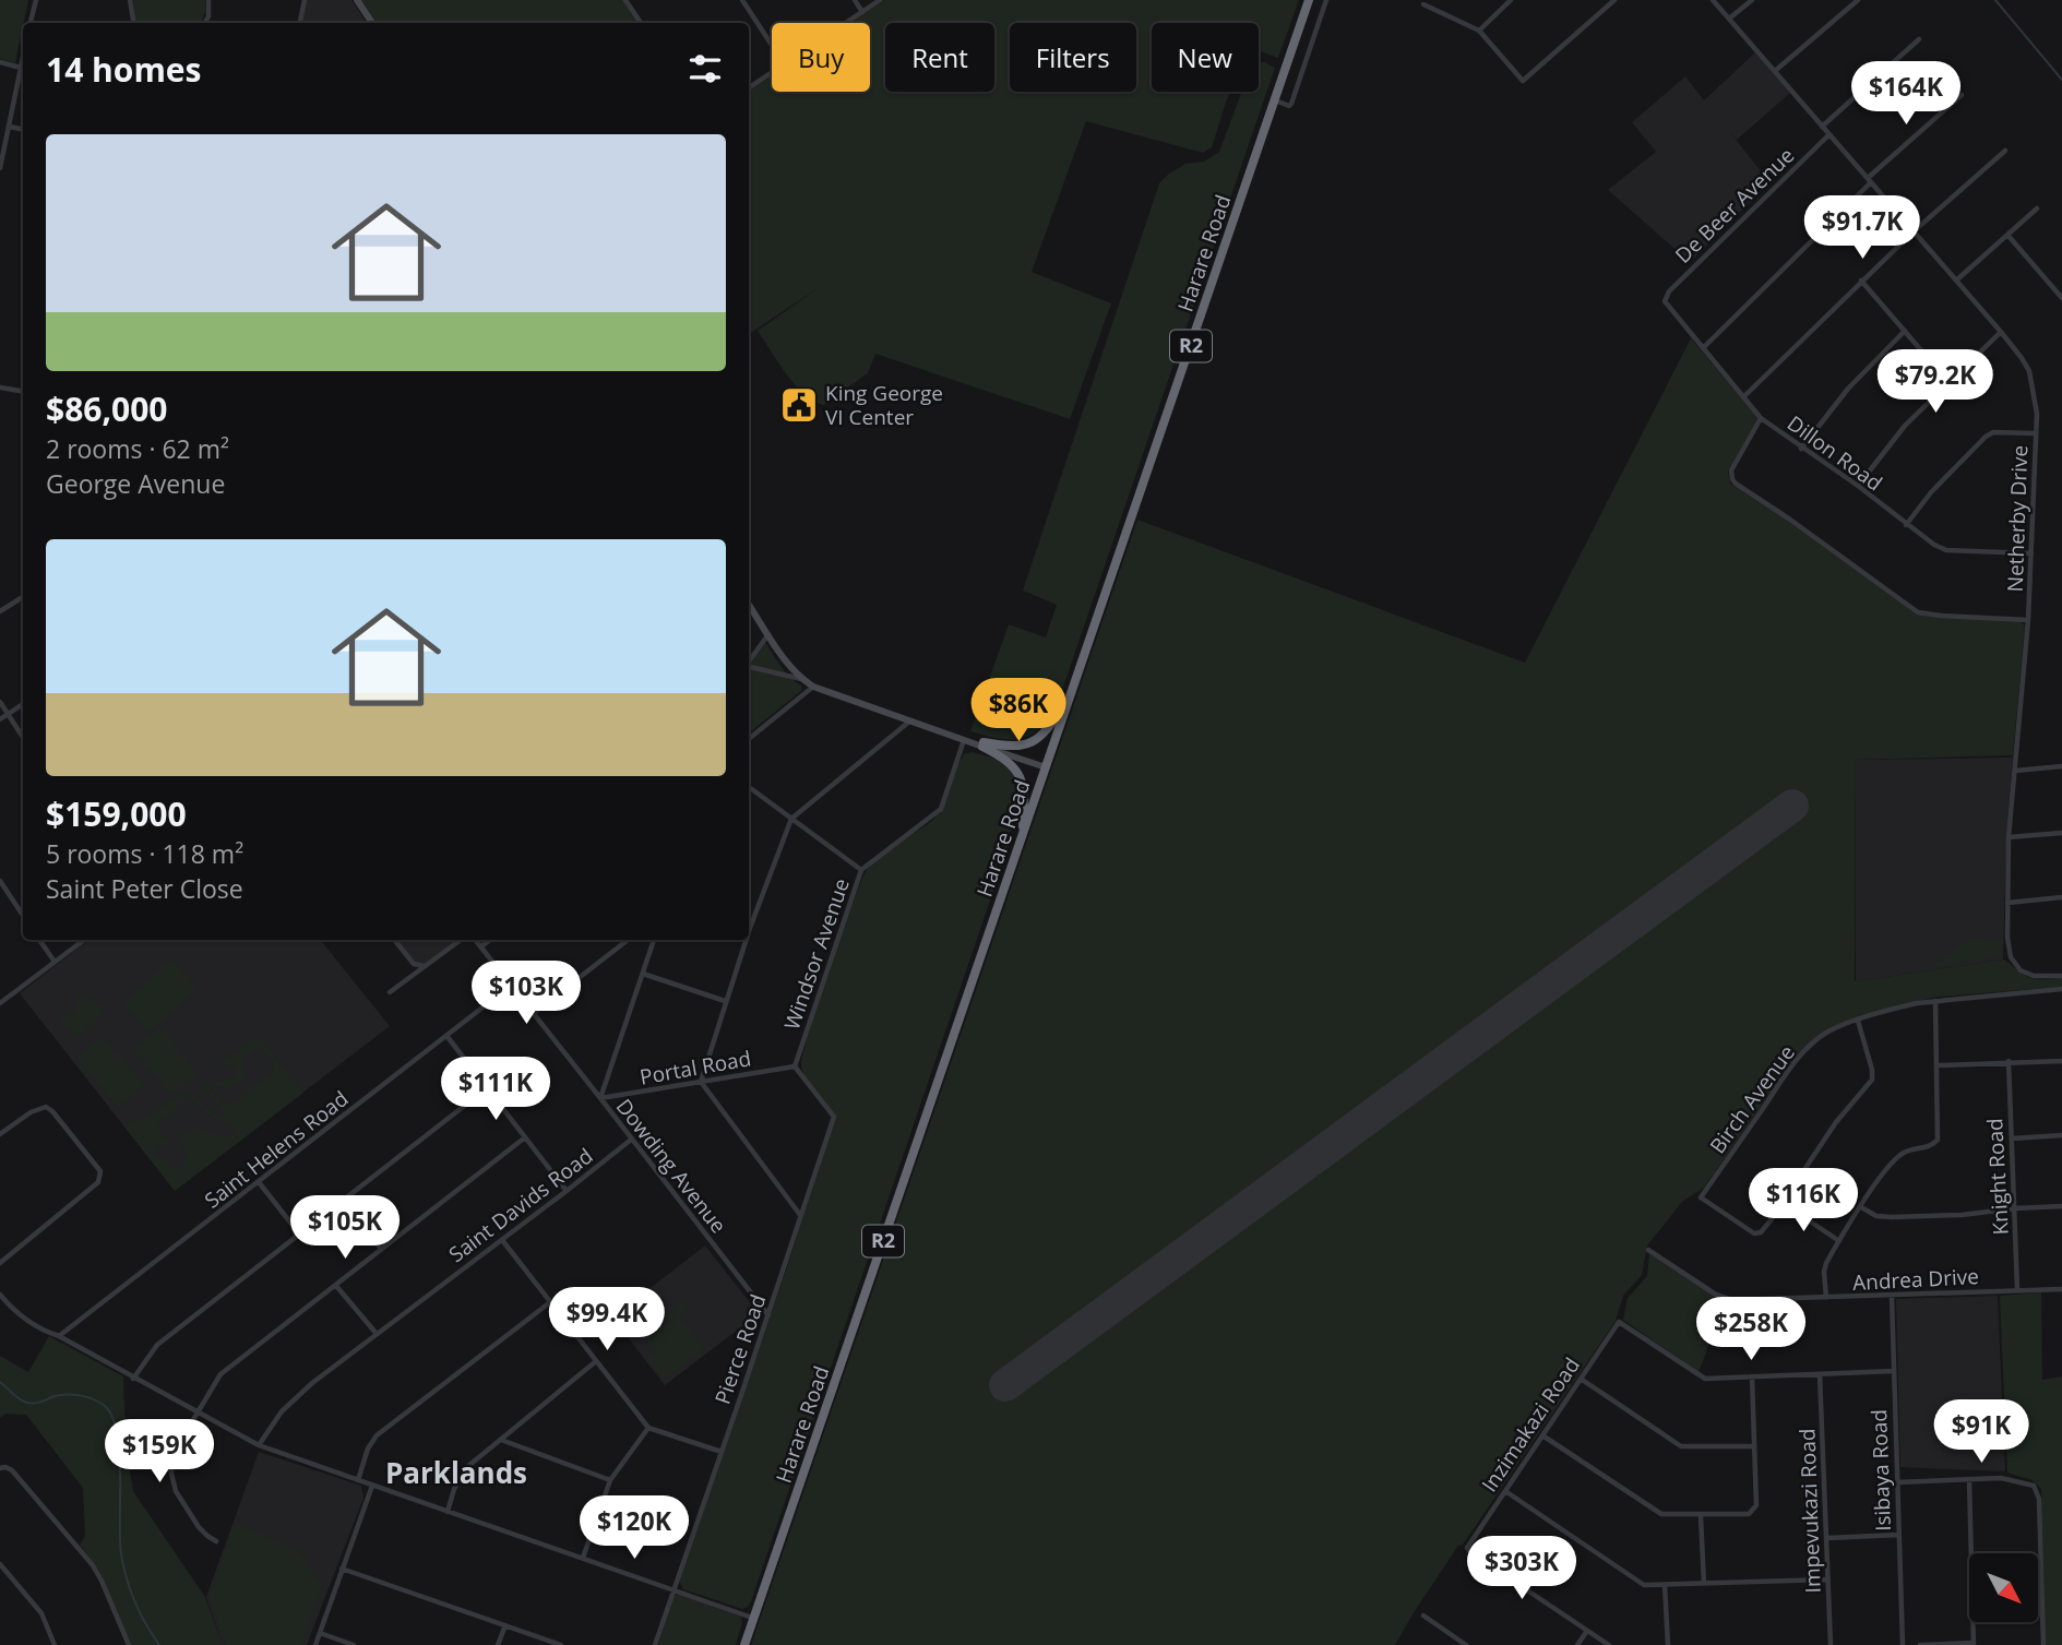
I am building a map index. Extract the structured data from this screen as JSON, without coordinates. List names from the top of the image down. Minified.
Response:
{"streets":{"highway":["Harare Road","R2"],"street":["De Beer Avenue","Dillon Road","Netherby Drive","Windsor Avenue","Portal Road","Birch Avenue","Saint Helens Road","Dowding Avenue","Knight Road","Saint Davids Road","Andrea Drive","Pierce Road","Inzimakazi Road","Isibaya Road","Impevukazi Road"]},"crossings":[["De Beer Avenue","Dillon Road"],["De Beer Avenue","Netherby Drive"],["Dillon Road","Netherby Drive"],["Windsor Avenue","Portal Road"],["Windsor Avenue","Pierce Road"],["Portal Road","Dowding Avenue"],["Portal Road","Pierce Road"],["Dowding Avenue","Saint Davids Road"],["Dowding Avenue","Pierce Road"],["Knight Road","Andrea Drive"],["Andrea Drive","Isibaya Road"]],"districts":["Parklands"],"places":{"public building":["King George VI Center"]},"north":"bottom right","page":{"chip":["Buy","Rent","Filters","New"],"heading":"14 homes","price":["$164K","$91.7K","$79.2K","$86K","$103K","$111K","$116K","$105K","$99.4K","$258K","$91K","$159K","$120K","$303K"],"list":[{"name":"$86,000","note":"2 rooms · 62 m² · George Avenue"},{"name":"$159,000","note":"5 rooms · 118 m² · Saint Peter Close"}]}}
